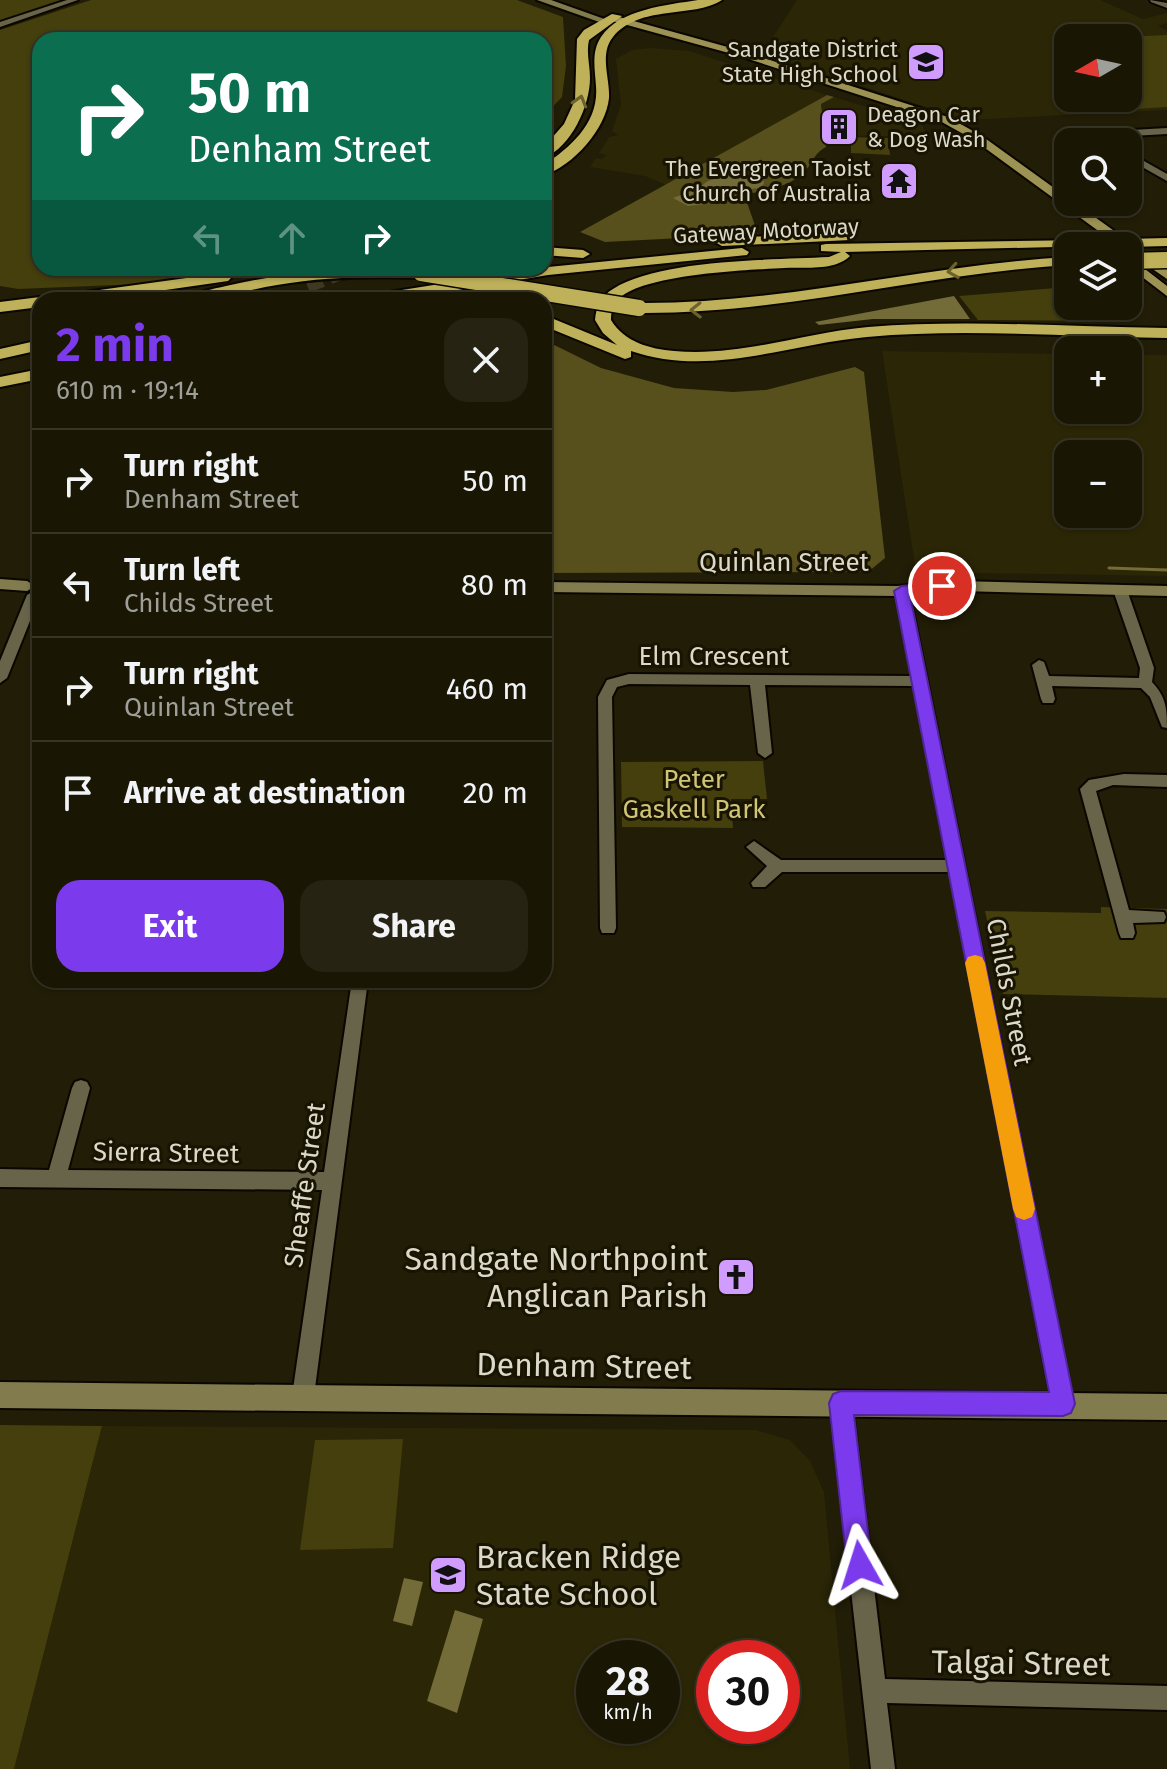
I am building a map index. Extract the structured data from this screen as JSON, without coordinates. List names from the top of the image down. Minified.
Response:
{"streets":{"highway":["Gateway Motorway"],"street":["Quinlan Street","Elm Crescent","Childs Street","Sierra Street","Sheaffe Street","Denham Street","Talgai Street"]},"crossings":[["Quinlan Street","Childs Street"],["Elm Crescent","Childs Street"],["Childs Street","Denham Street"],["Sierra Street","Sheaffe Street"],["Sheaffe Street","Denham Street"]],"parks":["Peter Gaskell Park"],"places":{"school or university":["Sandgate District State High School","Bracken Ridge State School"],"building":["Deagon Car & Dog Wash"],"temple":["The Evergreen Taoist Church of Australia"],"church":["Sandgate Northpoint Anglican Parish"]},"north":"left","page":{"map_buttons":["+","−"],"turn":["50 m","Denham Street"],"heading":["2 min","610 m · 19:14"],"list":[{"name":"Turn right","note":"Denham Street","value":"50 m"},{"name":"Turn left","note":"Childs Street","value":"80 m"},{"name":"Turn right","note":"Quinlan Street","value":"460 m"},{"name":"Arrive at destination","value":"20 m"}],"buttons":["Exit","Share"],"speed":"28 km/h","limit":"30"}}
